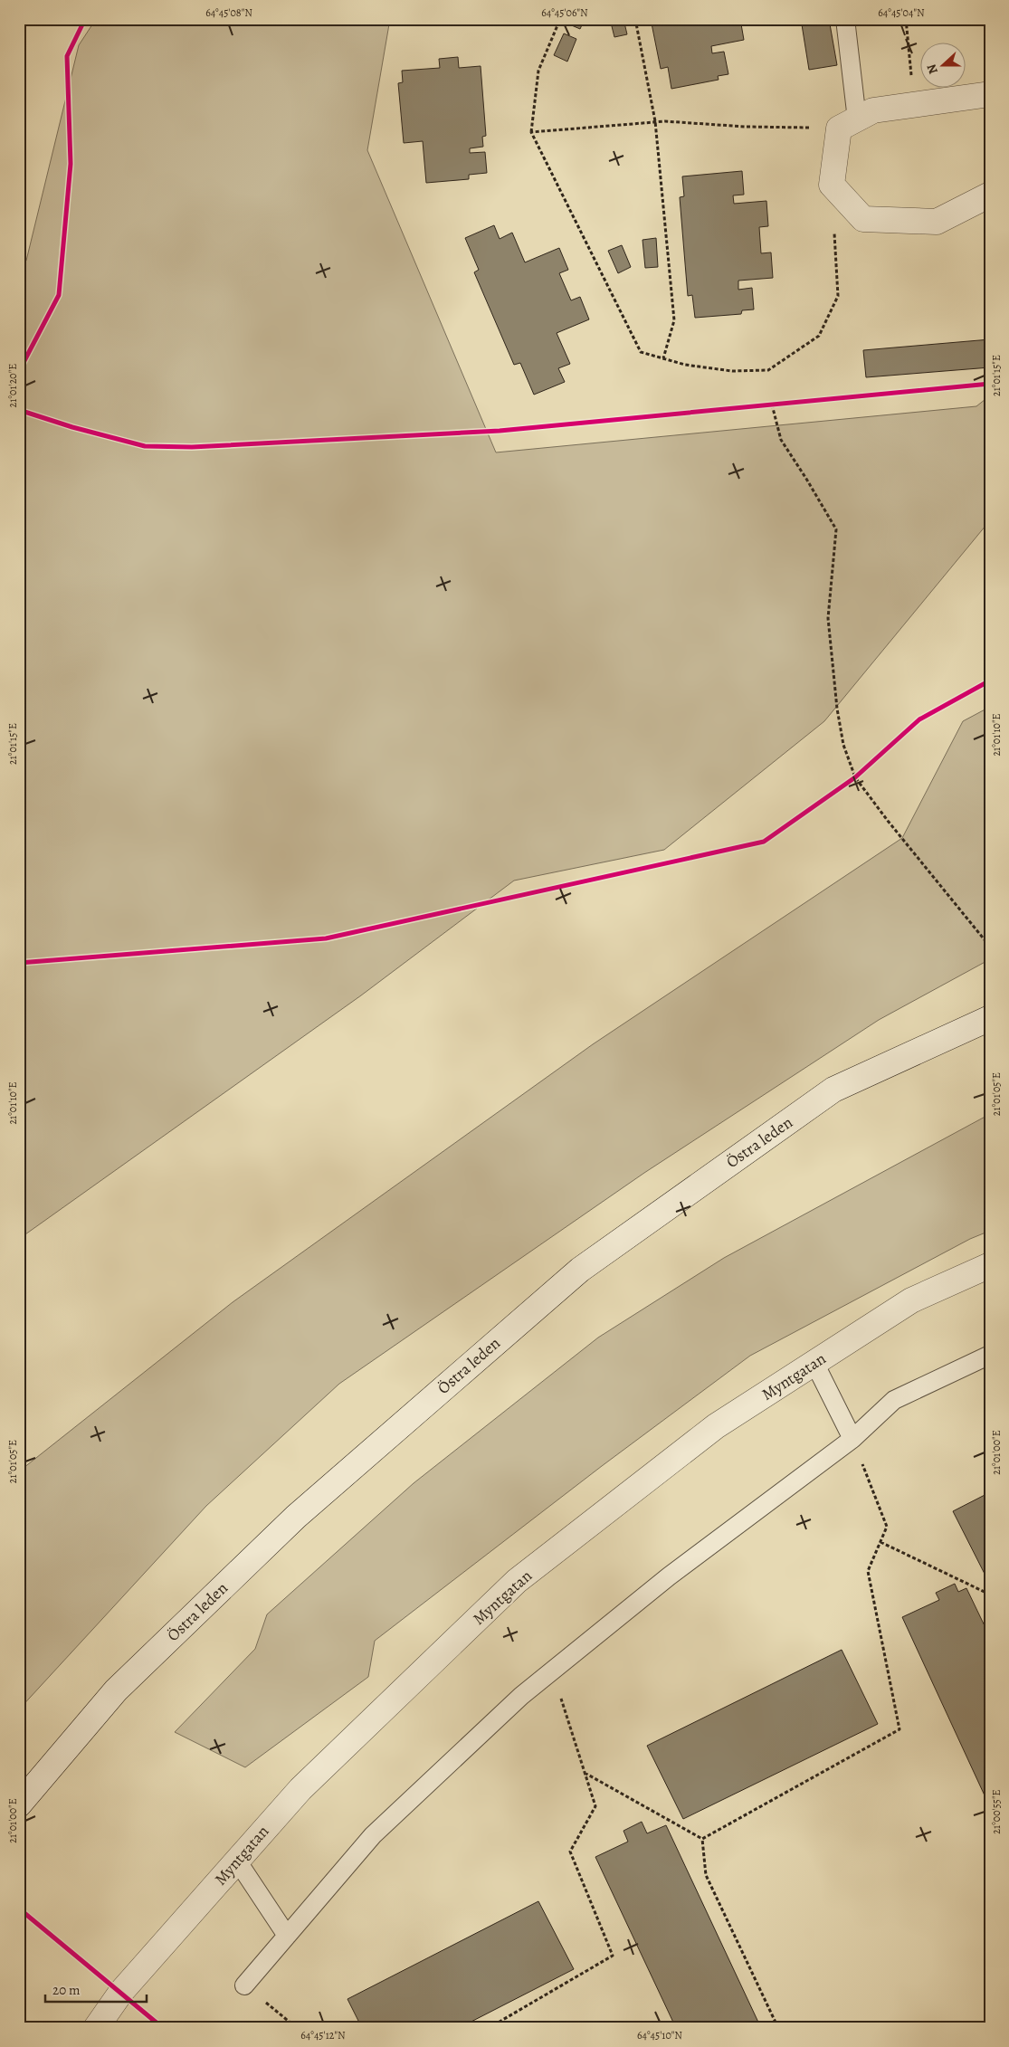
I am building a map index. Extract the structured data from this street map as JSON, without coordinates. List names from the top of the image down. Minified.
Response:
{"streets":{"street":["Östra leden","Myntgatan"]},"scale_bar":"20 m","north":"left","coordinates":["64°45'08\"N","64°45'06\"N","64°45'04\"N","21°01'15\"E","21°01'20\"E","21°01'10\"E","21°01'05\"E","21°01'00\"E","21°00'55\"E","64°45'12\"N","64°45'10\"N"]}
